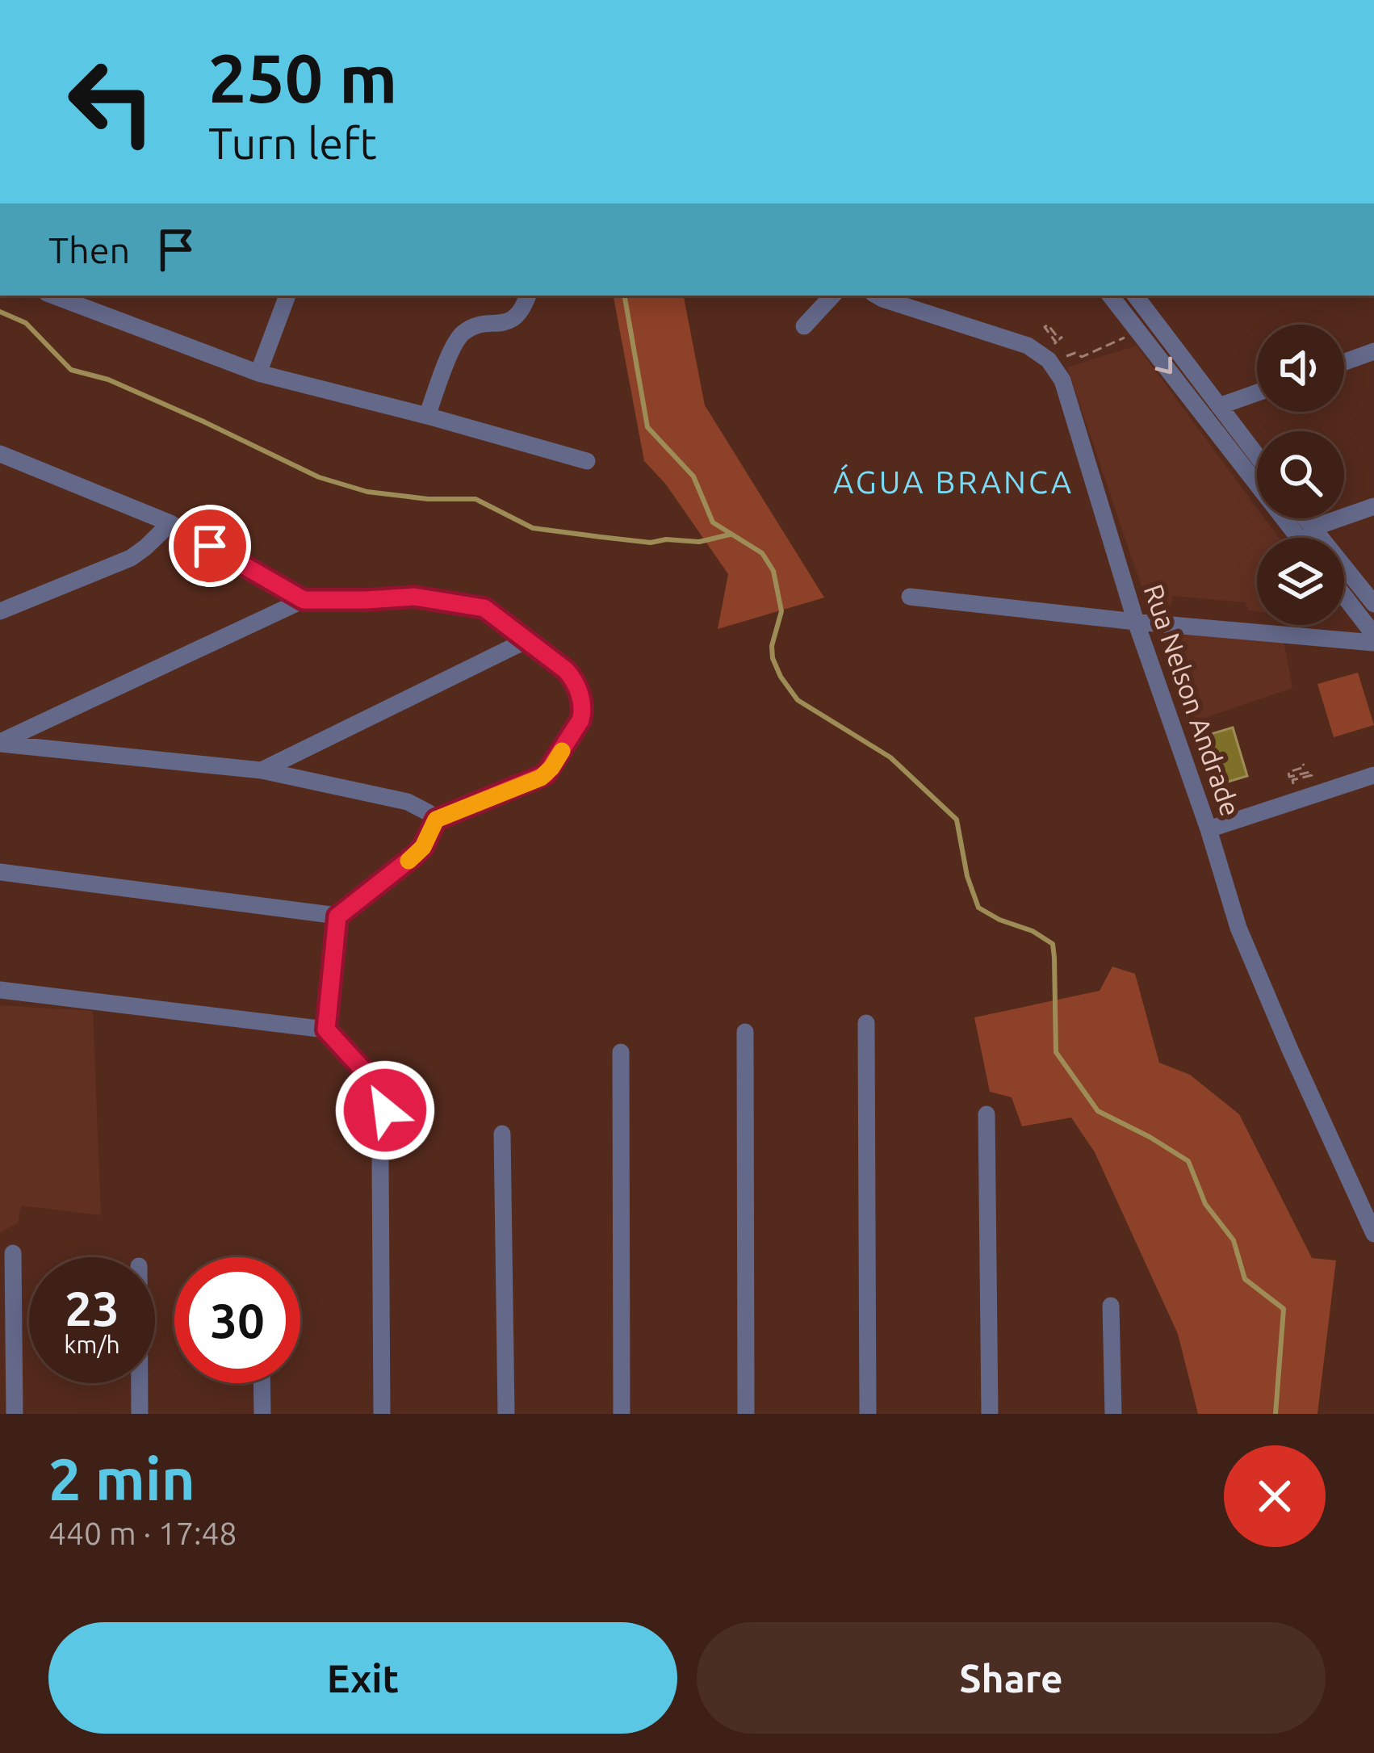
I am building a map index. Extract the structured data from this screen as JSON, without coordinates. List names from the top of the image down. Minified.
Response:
{"streets":{"street":["Rua Nelson Andrade"]},"districts":["ÁGUA BRANCA"],"page":{"turn":["250 m","Turn left"],"then":"Then","speed":"23 km/h","limit":"30","heading":["2 min","440 m · 17:48"],"buttons":["Exit","Share"]}}
